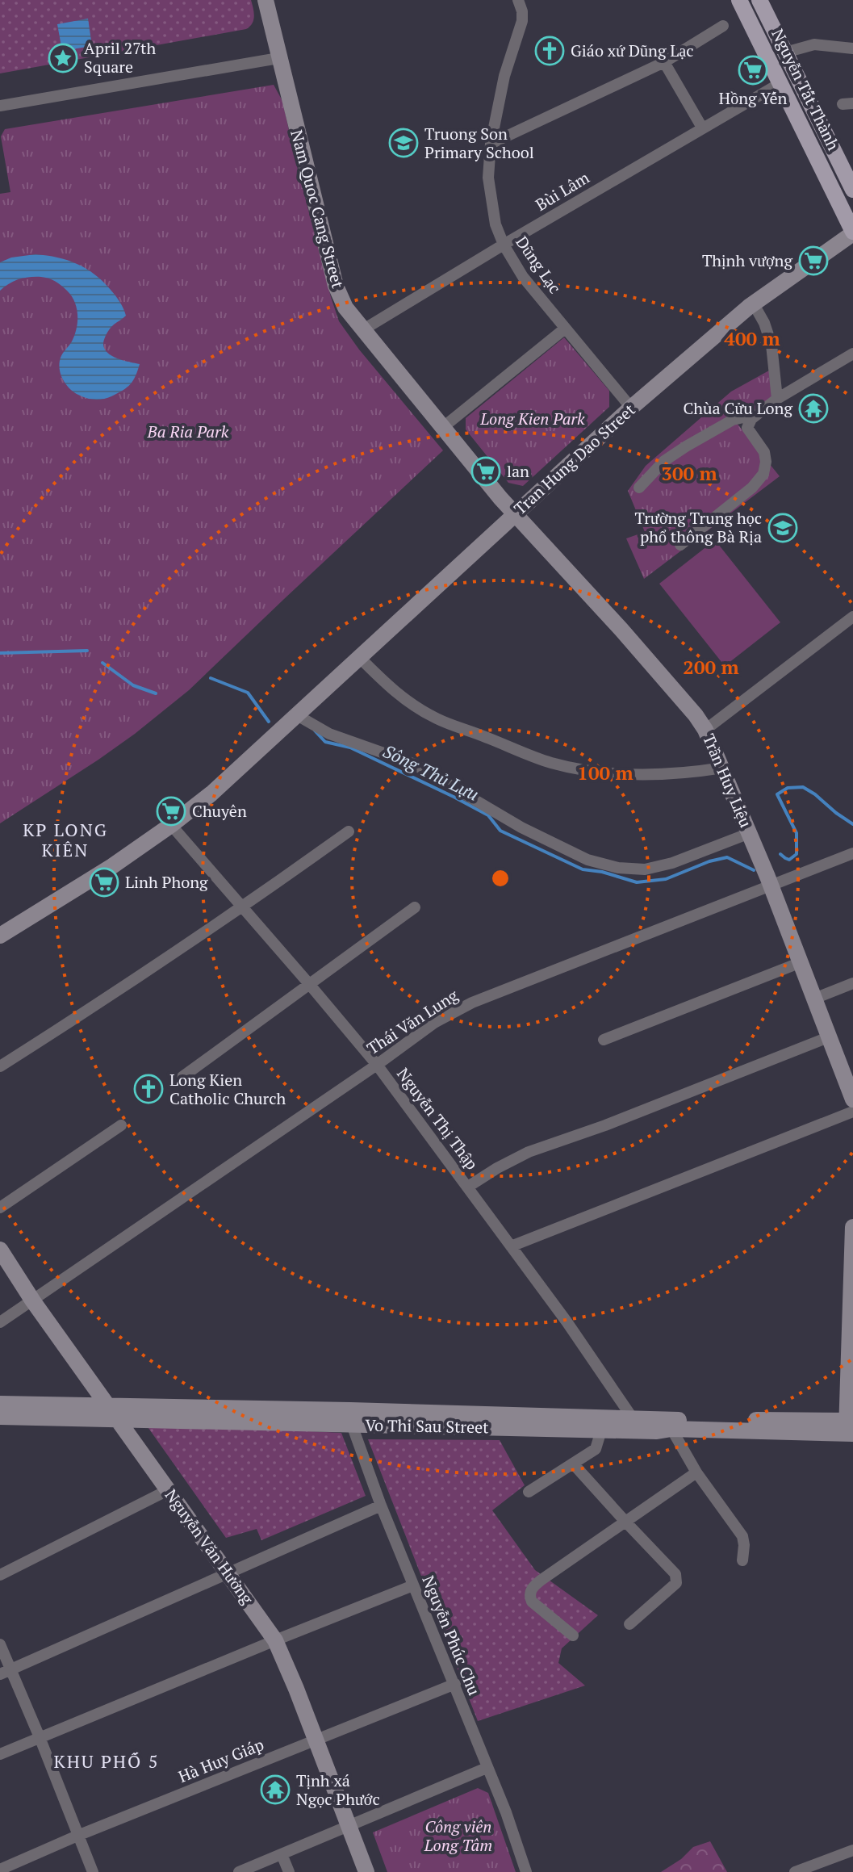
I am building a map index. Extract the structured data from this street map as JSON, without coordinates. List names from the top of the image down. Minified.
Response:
{"streets":{"main road":["Nguyễn Tất Thành"],"street":["Bùi Lâm","Nam Quoc Cang Street","Dũng Lạc","Tran Hung Dao Street","Trần Huy Liệu","Thái Văn Lung","Nguyễn Thị Thập","Vo Thi Sau Street","Nguyễn Văn Hưởng","Nguyễn Phúc Chu","Hà Huy Giáp"]},"crossings":[["Nguyễn Tất Thành","Bùi Lâm"],["Nguyễn Tất Thành","Tran Hung Dao Street"],["Bùi Lâm","Nam Quoc Cang Street"],["Bùi Lâm","Dũng Lạc"],["Nam Quoc Cang Street","Tran Hung Dao Street"],["Nam Quoc Cang Street","Trần Huy Liệu"],["Dũng Lạc","Tran Hung Dao Street"],["Tran Hung Dao Street","Trần Huy Liệu"],["Tran Hung Dao Street","Nguyễn Thị Thập"],["Trần Huy Liệu","Thái Văn Lung"],["Thái Văn Lung","Nguyễn Thị Thập"],["Thái Văn Lung","Nguyễn Văn Hưởng"],["Nguyễn Thị Thập","Vo Thi Sau Street"],["Vo Thi Sau Street","Nguyễn Văn Hưởng"],["Vo Thi Sau Street","Nguyễn Phúc Chu"],["Nguyễn Văn Hưởng","Hà Huy Giáp"],["Nguyễn Phúc Chu","Hà Huy Giáp"]],"districts":["KP LONG KIÊN","KHU PHỐ 5"],"water":["Sông Thủ Lựu"],"parks":["Long Kien Park","Ba Ria Park","Công viên Long Tâm"],"places":{"church":["Giáo xứ Dũng Lạc","Long Kien Catholic Church"],"place":["April 27th Square"],"supermarket":["Hồng Yến","Thịnh vượng","lan","Chuyên","Linh Phong"],"school or university":["Truong Son Primary School","Trường Trung học phổ thông Bà Rịa"],"temple":["Chùa Cửu Long","Tịnh xá Ngọc Phước"]},"rings":["400 m","300 m","200 m","100 m"]}
